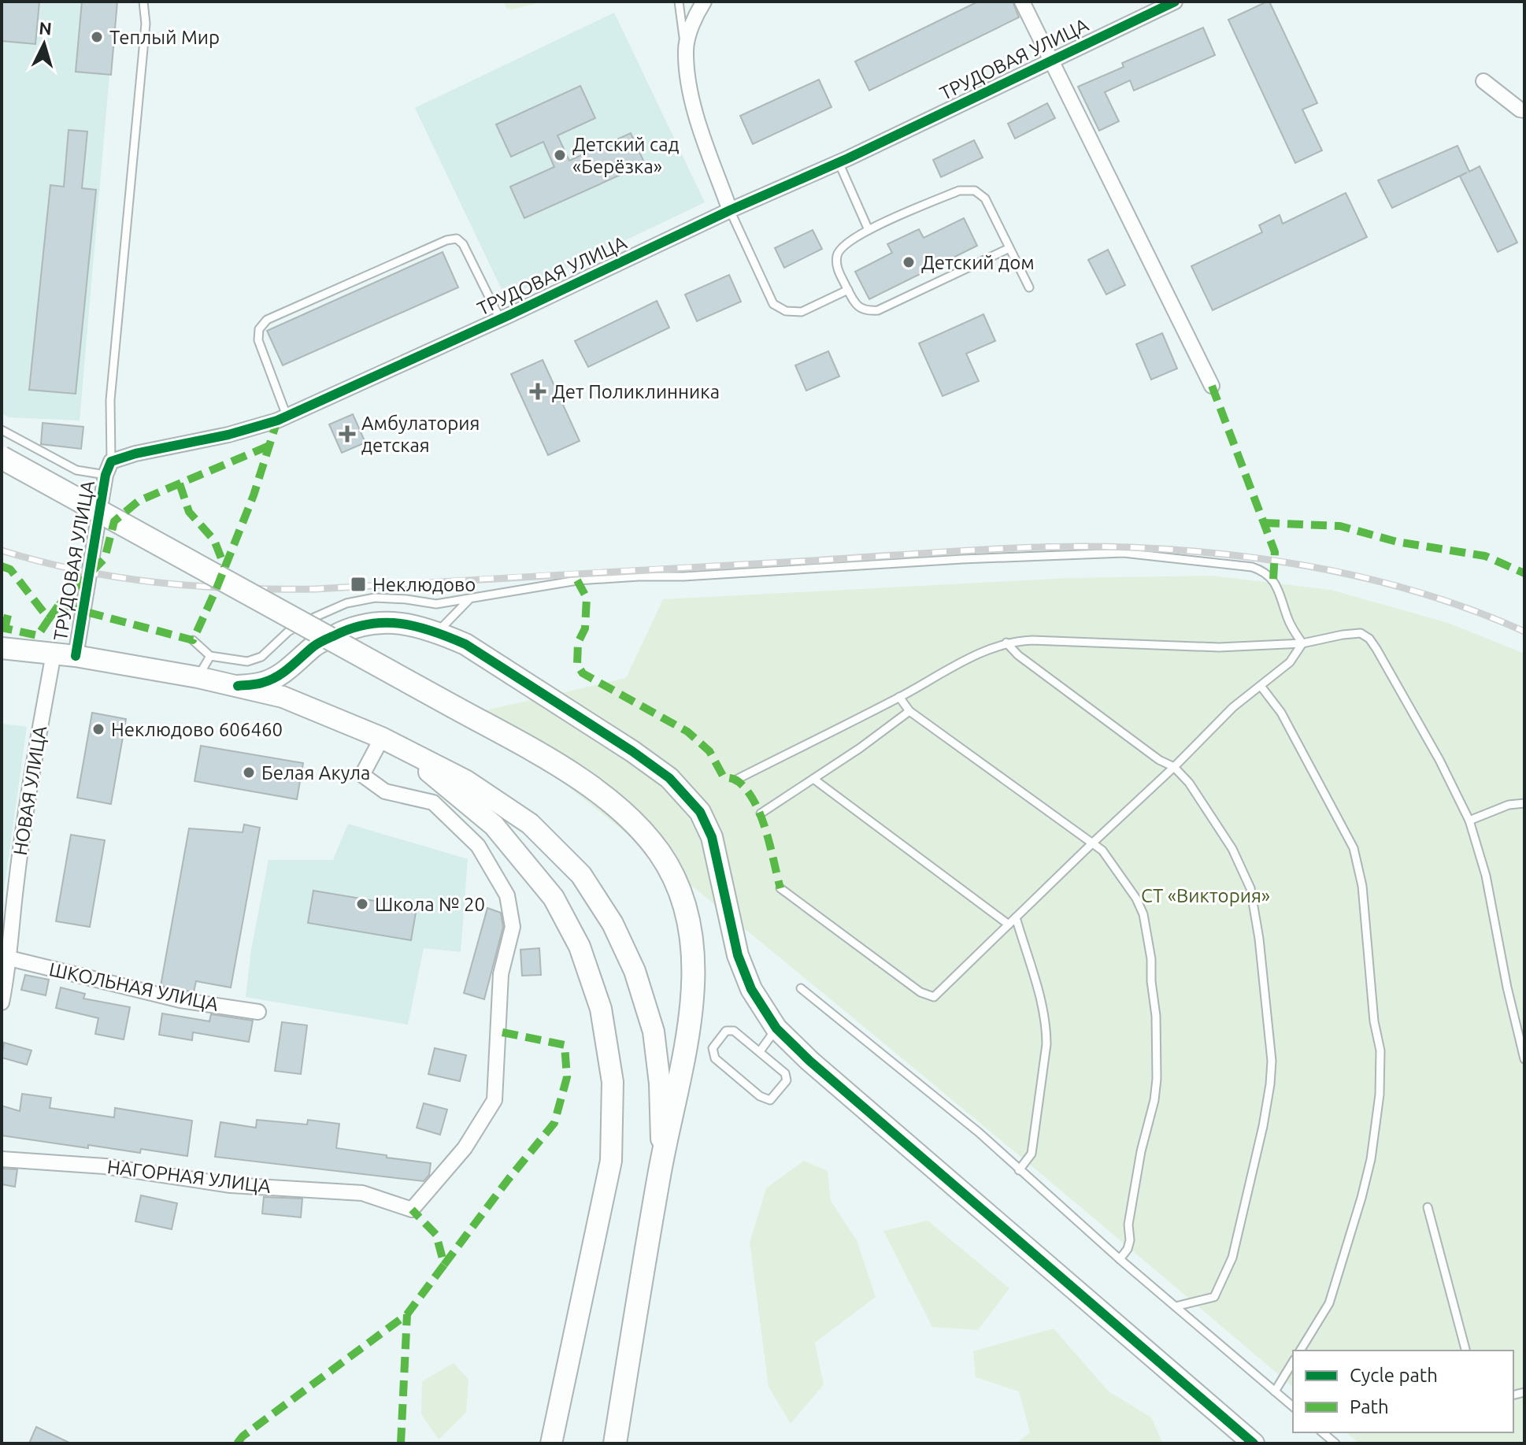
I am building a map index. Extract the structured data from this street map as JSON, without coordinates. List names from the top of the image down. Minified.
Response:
{"streets":{"street":["ТРУДОВАЯ УЛИЦА","НОВАЯ УЛИЦА","ШКОЛЬНАЯ УЛИЦА","НАГОРНАЯ УЛИЦА"]},"crossings":[["НОВАЯ УЛИЦА","ШКОЛЬНАЯ УЛИЦА"]],"parks":["СТ «Виктория»"],"places":{"other":["Теплый Мир","Детский сад «Берёзка»","Детский дом","Неклюдово 606460","Белая Акула","Школа № 20"],"health":["Дет Поликлинника","Амбулатория детская"],"transit":["Неклюдово"]},"legend":["Cycle path","Path"],"north":"top"}
